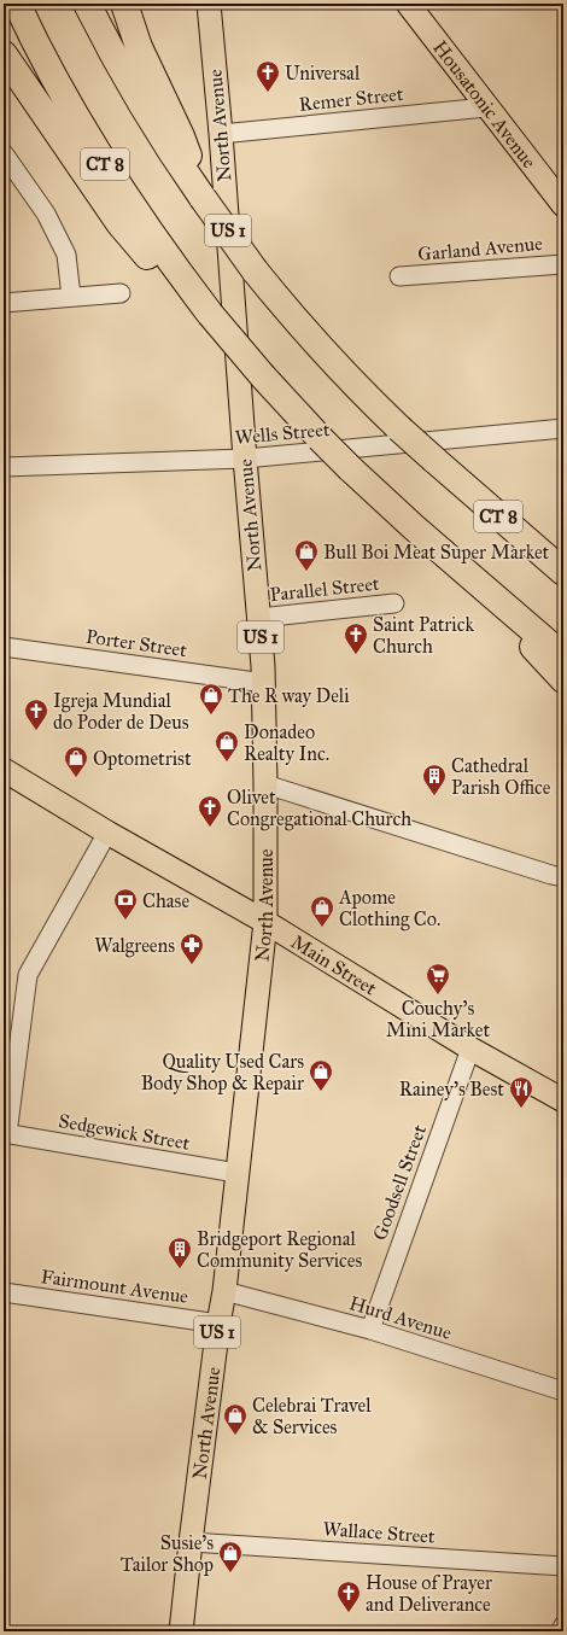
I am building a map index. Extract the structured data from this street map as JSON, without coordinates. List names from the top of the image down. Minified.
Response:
{"streets":{"highway":["CT 8"],"main road":["Housatonic Avenue","North Avenue","US 1","Main Street"],"street":["Remer Street","Garland Avenue","Wells Street","Parallel Street","Porter Street","Sedgewick Street","Goodsell Street","Fairmount Avenue","Hurd Avenue","Wallace Street"]},"crossings":[["Remer Street","Housatonic Avenue"],["Remer Street","North Avenue"],["North Avenue","Wells Street"],["North Avenue","Parallel Street"],["North Avenue","Porter Street"],["North Avenue","Main Street"],["North Avenue","Sedgewick Street"],["North Avenue","Fairmount Avenue"],["North Avenue","Hurd Avenue"],["North Avenue","Wallace Street"],["Main Street","Goodsell Street"],["Goodsell Street","Hurd Avenue"]],"places":{"church":["Universal","Saint Patrick Church","Igreja Mundial do Poder de Deus","Olivet Congregational Church","House of Prayer and Deliverance"],"shop":["Bull Boi Meat Super Market","The R way Deli","Donadeo Realty Inc.","Optometrist","Apome Clothing Co.","Quality Used Cars Body Shop & Repair","Celebrai Travel & Services","Susie's Tailor Shop"],"building":["Cathedral Parish Office","Bridgeport Regional Community Services"],"bank":["Chase"],"pharmacy":["Walgreens"],"supermarket":["Couchy's Mini Market"],"restaurant":["Rainey's Best"]}}
